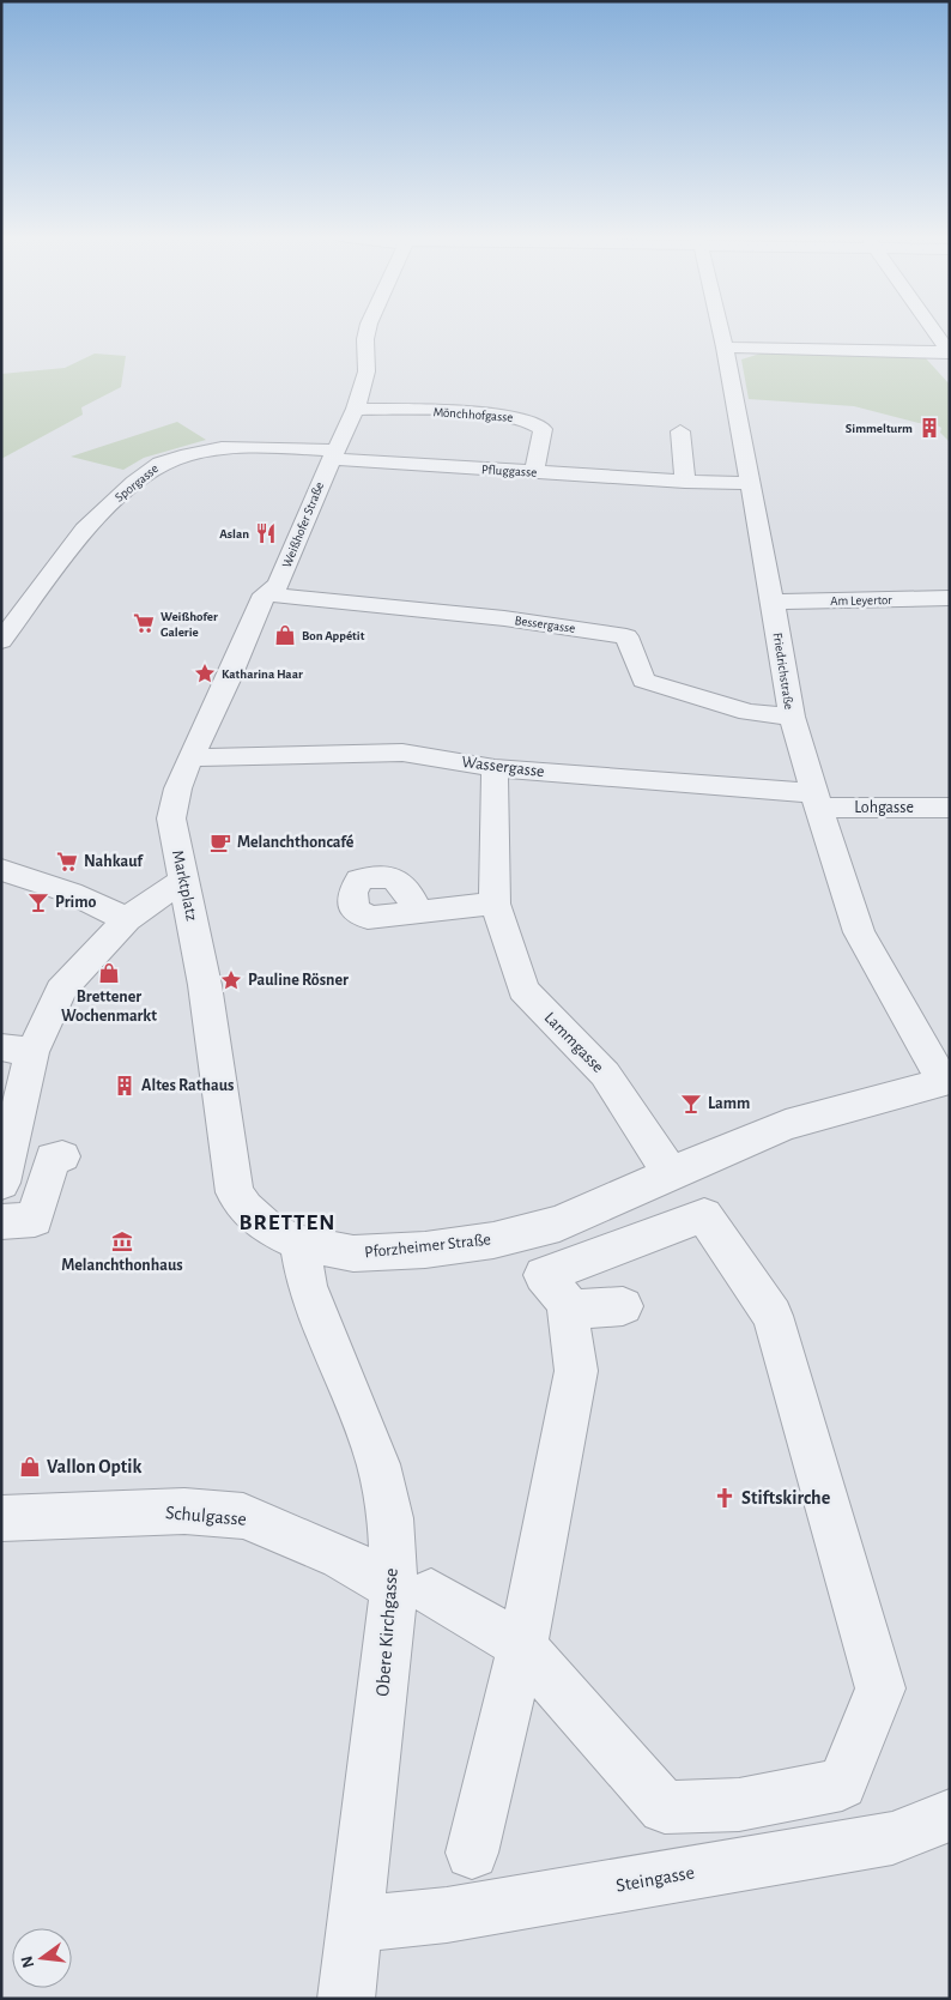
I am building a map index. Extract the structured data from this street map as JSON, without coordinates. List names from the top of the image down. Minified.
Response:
{"streets":{"street":["Mönchhofgasse","Pfluggasse","Sporgasse","Weißhofer Straße","Am Leyertor","Bessergasse","Friedrichstraße","Wassergasse","Lohgasse","Marktplatz","Lammgasse","Pforzheimer Straße","Schulgasse","Obere Kirchgasse","Steingasse"]},"crossings":[["Mönchhofgasse","Pfluggasse"],["Mönchhofgasse","Weißhofer Straße"],["Pfluggasse","Sporgasse"],["Pfluggasse","Weißhofer Straße"],["Pfluggasse","Friedrichstraße"],["Sporgasse","Weißhofer Straße"],["Weißhofer Straße","Bessergasse"],["Weißhofer Straße","Wassergasse"],["Weißhofer Straße","Marktplatz"],["Am Leyertor","Friedrichstraße"],["Bessergasse","Friedrichstraße"],["Friedrichstraße","Wassergasse"],["Friedrichstraße","Lohgasse"],["Friedrichstraße","Pforzheimer Straße"],["Wassergasse","Lohgasse"],["Wassergasse","Lammgasse"],["Marktplatz","Pforzheimer Straße"],["Lammgasse","Pforzheimer Straße"],["Pforzheimer Straße","Obere Kirchgasse"],["Schulgasse","Obere Kirchgasse"],["Obere Kirchgasse","Steingasse"]],"districts":["BRETTEN"],"places":{"building":["Simmelturm","Altes Rathaus"],"restaurant":["Aslan"],"supermarket":["Weißhofer Galerie","Nahkauf"],"shop":["Bon Appétit","Brettener Wochenmarkt","Vallon Optik"],"place":["Katharina Haar","Pauline Rösner"],"cafe":["Melanchthoncafé"],"bar":["Primo","Lamm"],"museum":["Melanchthonhaus"],"church":["Stiftskirche"]},"north":"left"}
